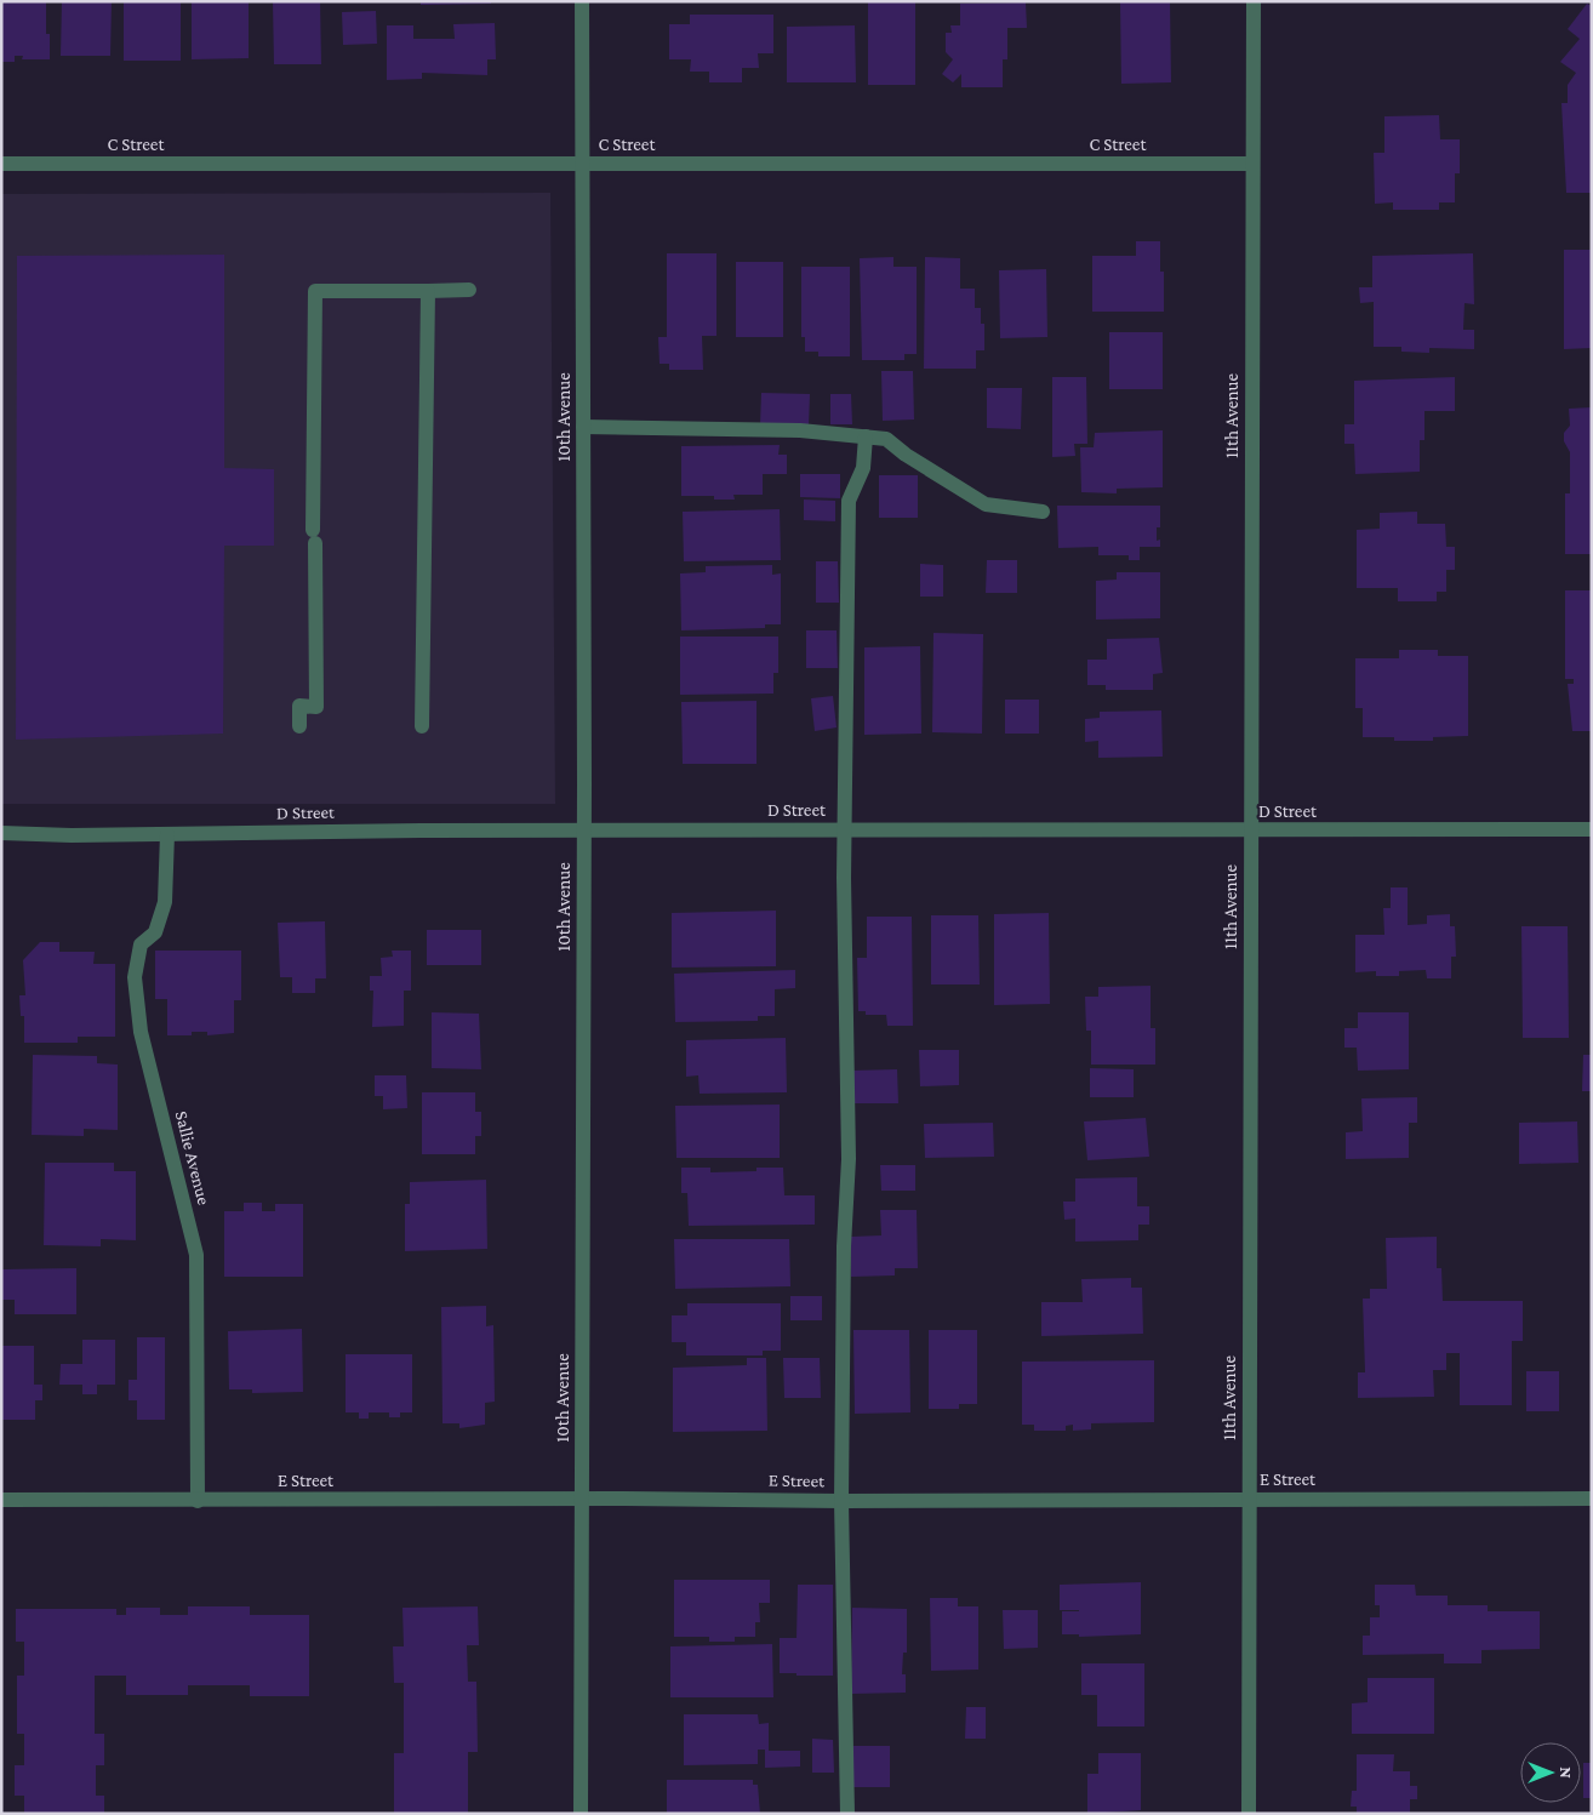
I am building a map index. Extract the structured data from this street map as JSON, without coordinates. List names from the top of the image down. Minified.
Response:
{"streets":{"street":["C Street","11th Avenue","10th Avenue","D Street","Sallie Avenue","E Street"]},"crossings":[["C Street","11th Avenue"],["C Street","10th Avenue"],["11th Avenue","D Street"],["11th Avenue","E Street"],["10th Avenue","D Street"],["10th Avenue","E Street"],["D Street","Sallie Avenue"],["Sallie Avenue","E Street"]],"north":"right"}
